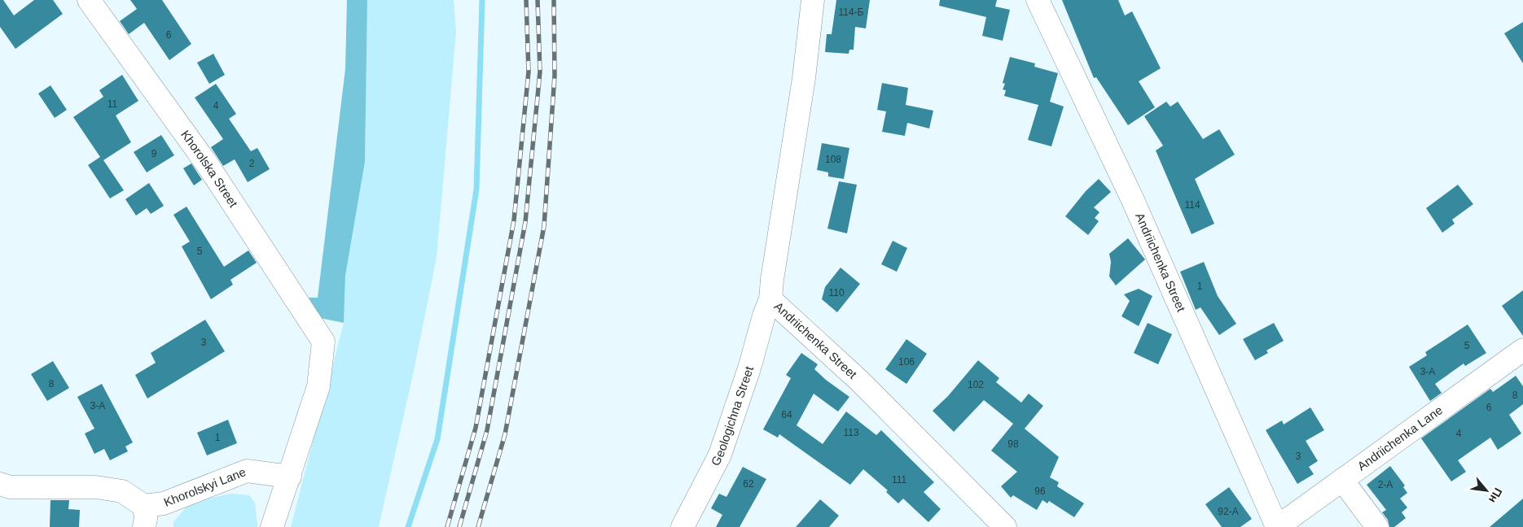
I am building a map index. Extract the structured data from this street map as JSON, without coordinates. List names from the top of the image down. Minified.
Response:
{"streets":{"street":["Khorolska Street","Andriichenka Street","Geologichna Street","Andriichenka Lane","Khorolskyi Lane"]},"crossings":[["Khorolska Street","Khorolskyi Lane"],["Andriichenka Street","Geologichna Street"],["Andriichenka Street","Andriichenka Lane"]],"house_numbers":["114-Б","6","11","4","9","108","2","114","5","1","110","3","5","106","3-А","8","102","8","3-А","6","64","113","4","1","98","3","111","62","2-А","96","92-А"],"north":"bottom right"}
